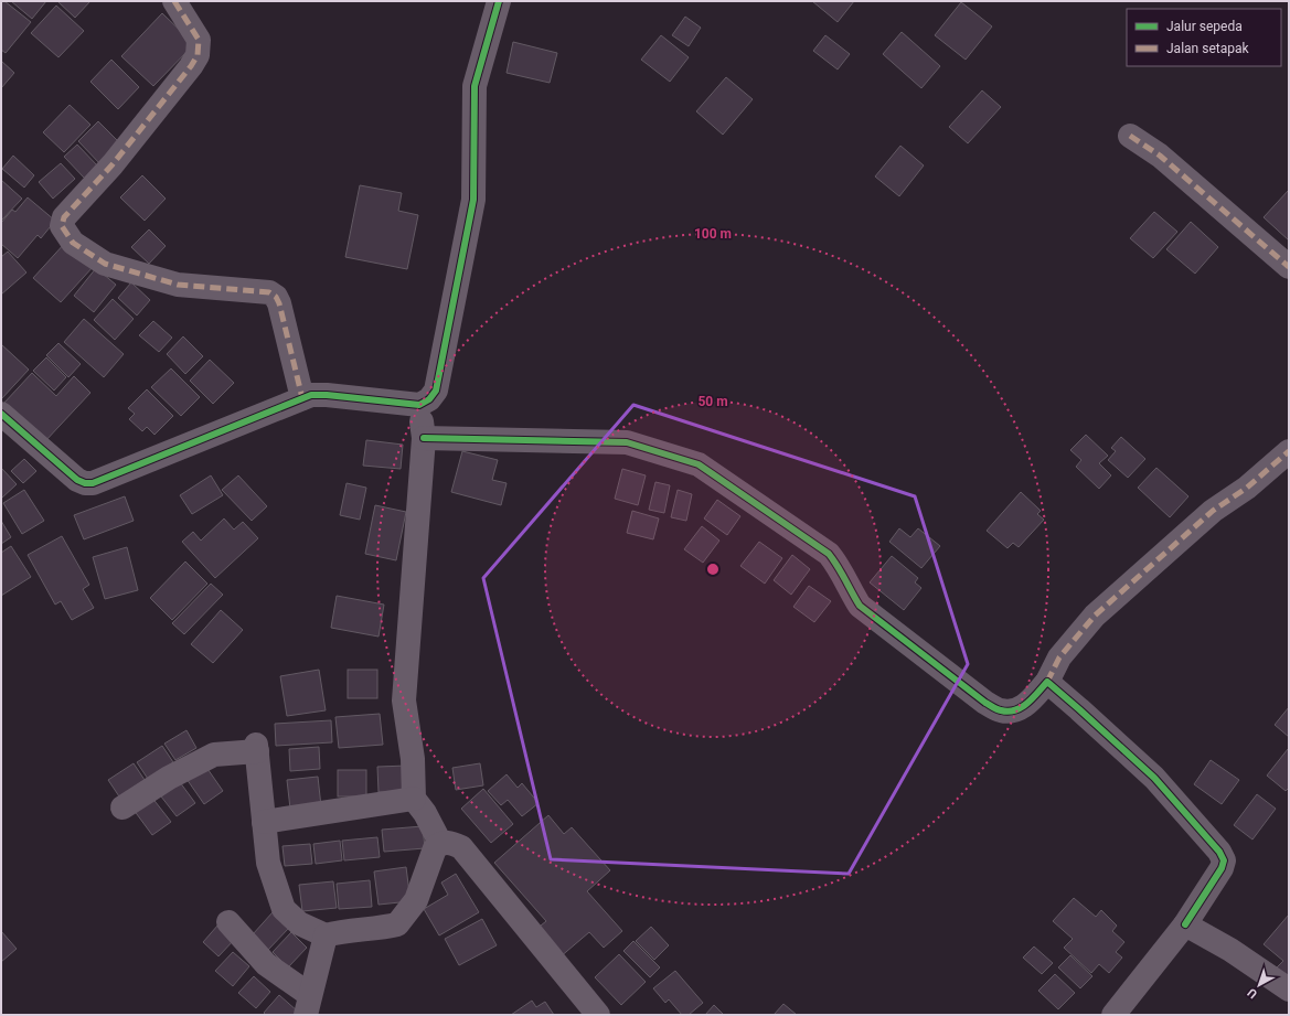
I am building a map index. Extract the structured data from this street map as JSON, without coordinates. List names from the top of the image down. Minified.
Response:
{"legend":["Jalur sepeda","Jalan setapak"],"north":"bottom left","rings":["100 m","50 m"]}
